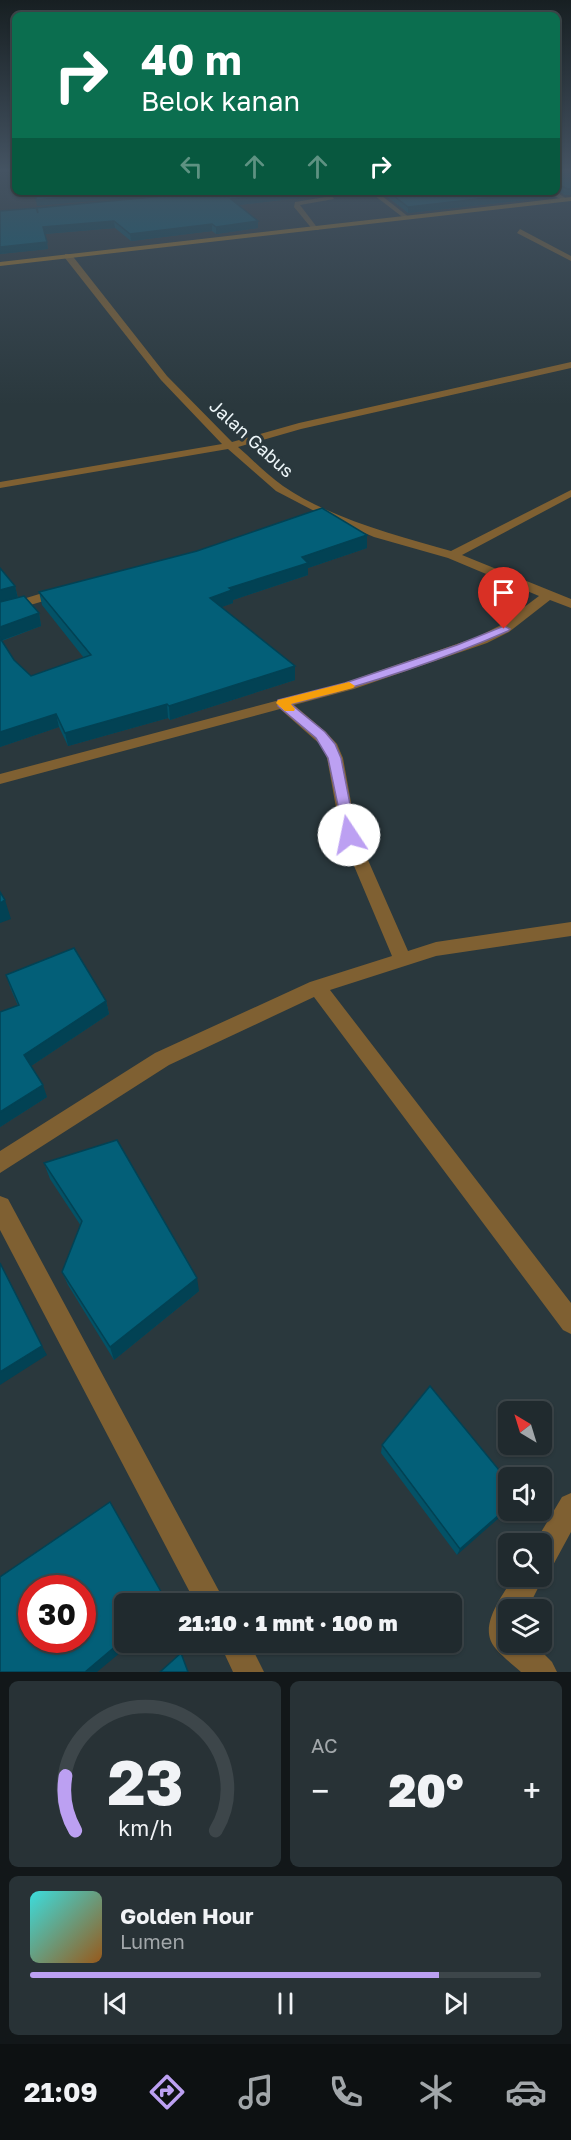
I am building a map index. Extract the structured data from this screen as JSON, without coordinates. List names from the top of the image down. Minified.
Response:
{"streets":{"street":["Jalan Gabus"]},"north":"top left","page":{"turn":["40 m","Belok kanan"],"limit":"30","trip":"21:10 · 1 mnt · 100 m","tile":"AC","heat":["−","20°","+"],"song":["Golden Hour","Lumen"],"tabs":"21:09","gauge":["23","km/h"]}}
